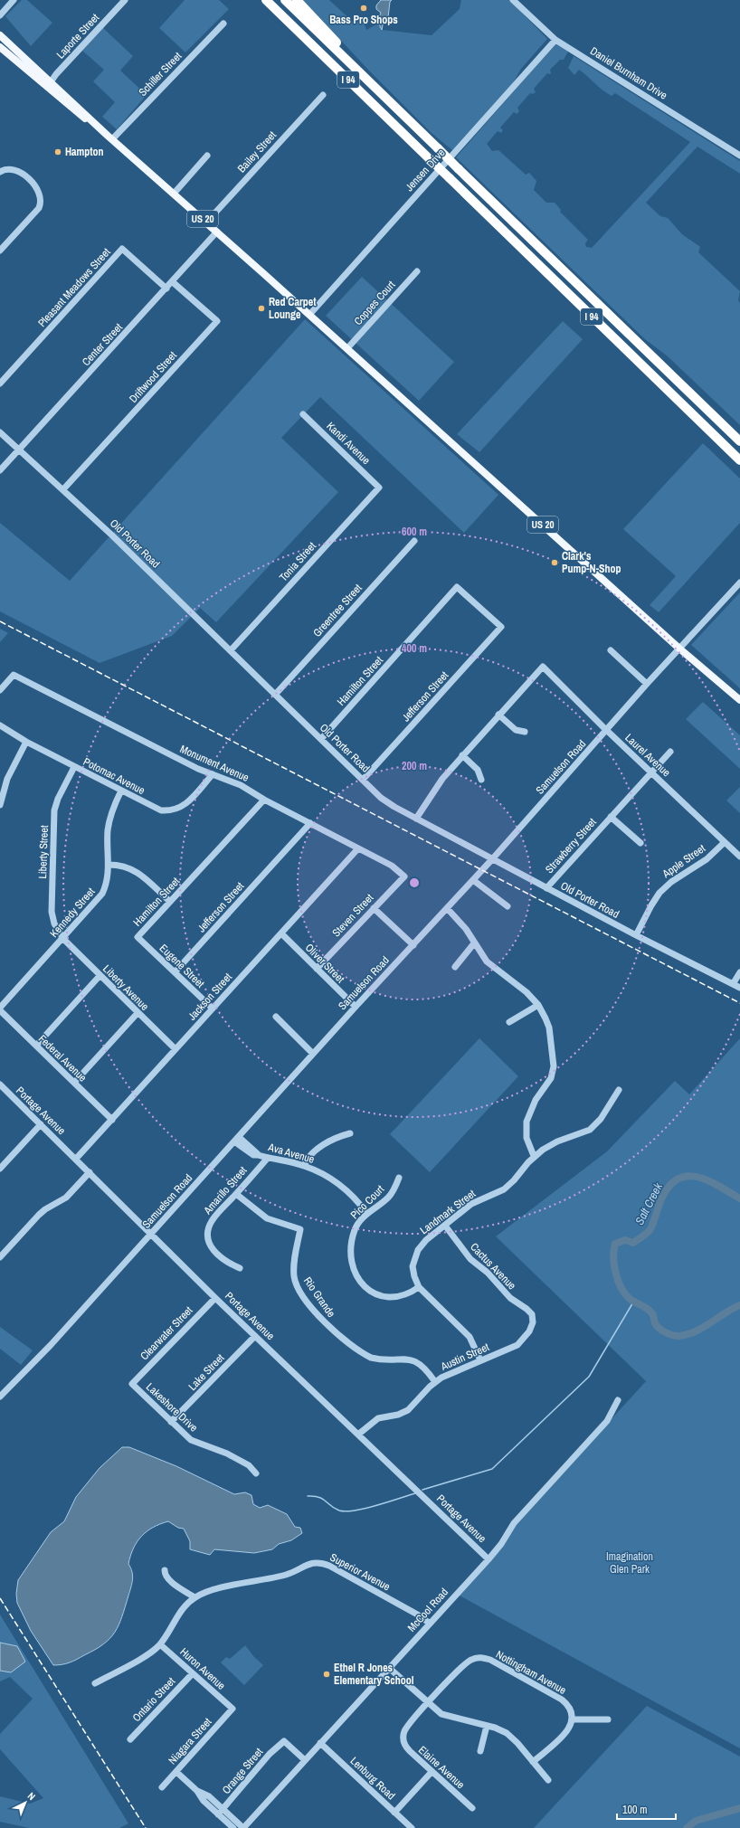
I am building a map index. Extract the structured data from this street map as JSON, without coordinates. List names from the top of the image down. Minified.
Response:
{"streets":{"highway":["I 94"],"main road":["US 20"],"street":["Laporte Street","Daniel Burnham Drive","Schiller Street","Bailey Street","Jensen Drive","Pleasant Meadows Street","Coppes Court","Center Street","Driftwood Street","Kandi Avenue","Old Porter Road","Tonia Street","Greentree Street","Hamilton Street","Jefferson Street","Laurel Avenue","Monument Avenue","Samuelson Road","Potomac Avenue","Strawberry Street","Liberty Street","Apple Street","Kennedy Street","Steven Street","Oliver Street","Eugene Street","Liberty Avenue","Jackson Street","Federal Avenue","Portage Avenue","Ava Avenue","Amarillo Street","Pico Court","Landmark Street","Cactus Avenue","Rio Grande","Clearwater Street","Austin Street","Lake Street","Lakeshore Drive","Superior Avenue","McCool Road","Huron Avenue","Nottingham Avenue","Ontario Street","Niagara Street","Elaine Avenue","Orange Street","Lenburg Road"]},"crossings":[["Laporte Street","US 20"],["Daniel Burnham Drive","Jensen Drive"],["Schiller Street","US 20"],["Bailey Street","US 20"],["Jensen Drive","US 20"],["US 20","Coppes Court"],["US 20","Center Street"],["US 20","Samuelson Road"],["Pleasant Meadows Street","Center Street"],["Center Street","Driftwood Street"],["Center Street","Old Porter Road"],["Driftwood Street","Old Porter Road"],["Kandi Avenue","Tonia Street"],["Old Porter Road","Tonia Street"],["Old Porter Road","Greentree Street"],["Old Porter Road","Hamilton Street"],["Old Porter Road","Jefferson Street"],["Old Porter Road","Samuelson Road"],["Old Porter Road","Strawberry Street"],["Old Porter Road","Apple Street"],["Hamilton Street","Jefferson Street"],["Hamilton Street","Monument Avenue"],["Hamilton Street","Eugene Street"],["Jefferson Street","Monument Avenue"],["Jefferson Street","Eugene Street"],["Laurel Avenue","Samuelson Road"],["Laurel Avenue","Strawberry Street"],["Laurel Avenue","Apple Street"],["Monument Avenue","Potomac Avenue"],["Monument Avenue","Steven Street"],["Monument Avenue","Jackson Street"],["Samuelson Road","Oliver Street"],["Samuelson Road","Portage Avenue"],["Samuelson Road","Ava Avenue"],["Potomac Avenue","Liberty Street"],["Potomac Avenue","Kennedy Street"],["Liberty Street","Kennedy Street"],["Liberty Street","Liberty Avenue"],["Kennedy Street","Liberty Avenue"],["Steven Street","Oliver Street"],["Oliver Street","Jackson Street"],["Eugene Street","Jackson Street"],["Liberty Avenue","Jackson Street"],["Jackson Street","Federal Avenue"],["Jackson Street","Portage Avenue"],["Portage Avenue","Clearwater Street"],["Portage Avenue","Austin Street"],["Portage Avenue","Lake Street"],["Portage Avenue","McCool Road"],["Ava Avenue","Amarillo Street"],["Ava Avenue","Pico Court"],["Amarillo Street","Rio Grande"],["Pico Court","Landmark Street"],["Landmark Street","Cactus Avenue"],["Cactus Avenue","Austin Street"],["Rio Grande","Austin Street"],["Clearwater Street","Lakeshore Drive"],["Lake Street","Lakeshore Drive"],["Superior Avenue","McCool Road"],["McCool Road","Orange Street"],["McCool Road","Lenburg Road"],["Huron Avenue","Ontario Street"],["Huron Avenue","Niagara Street"],["Nottingham Avenue","Elaine Avenue"]],"water":["Salt Creek"],"parks":["Imagination Glen Park"],"places":["Bass Pro Shops","Hampton","Red Carpet Lounge","Clark's Pump-N-Shop","Ethel R Jones Elementary School"],"scale_bar":"100 m","north":"top right","rings":["600 m","400 m","200 m"]}
